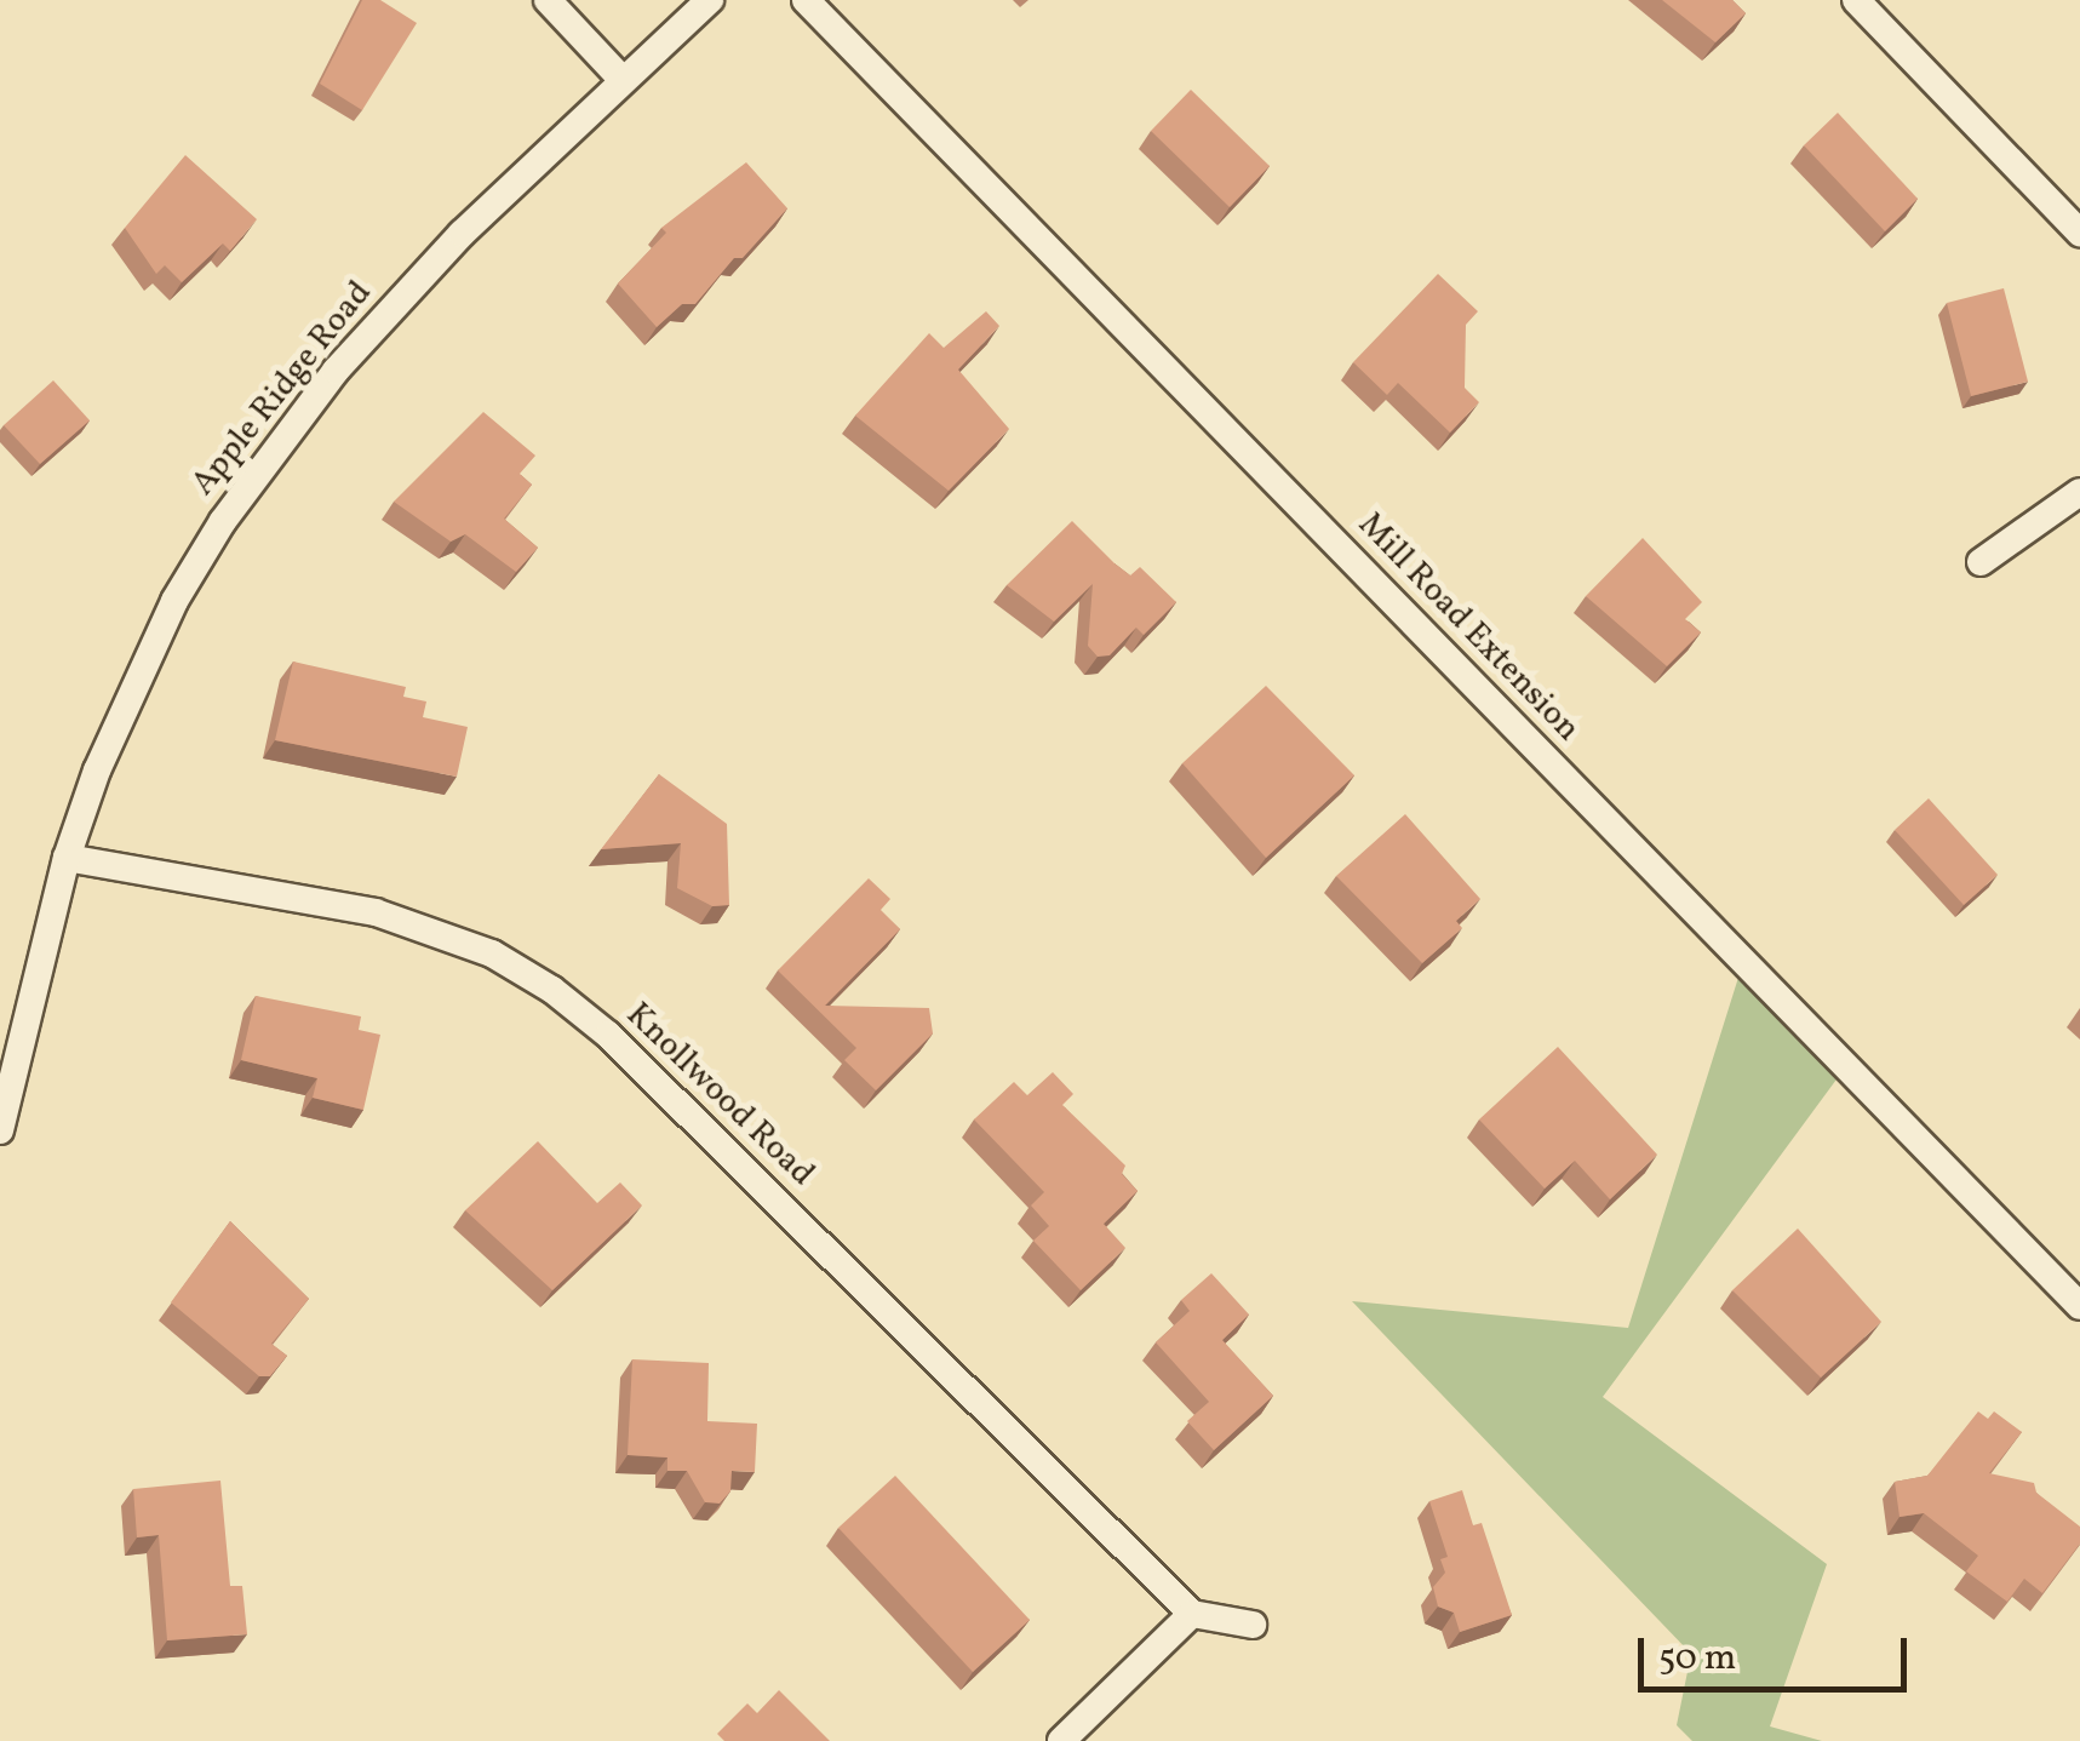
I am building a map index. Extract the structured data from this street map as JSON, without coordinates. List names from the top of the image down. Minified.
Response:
{"streets":{"street":["Apple Ridge Road","Mill Road Extension","Knollwood Road"]},"crossings":[["Apple Ridge Road","Knollwood Road"]],"scale_bar":"50 m"}
